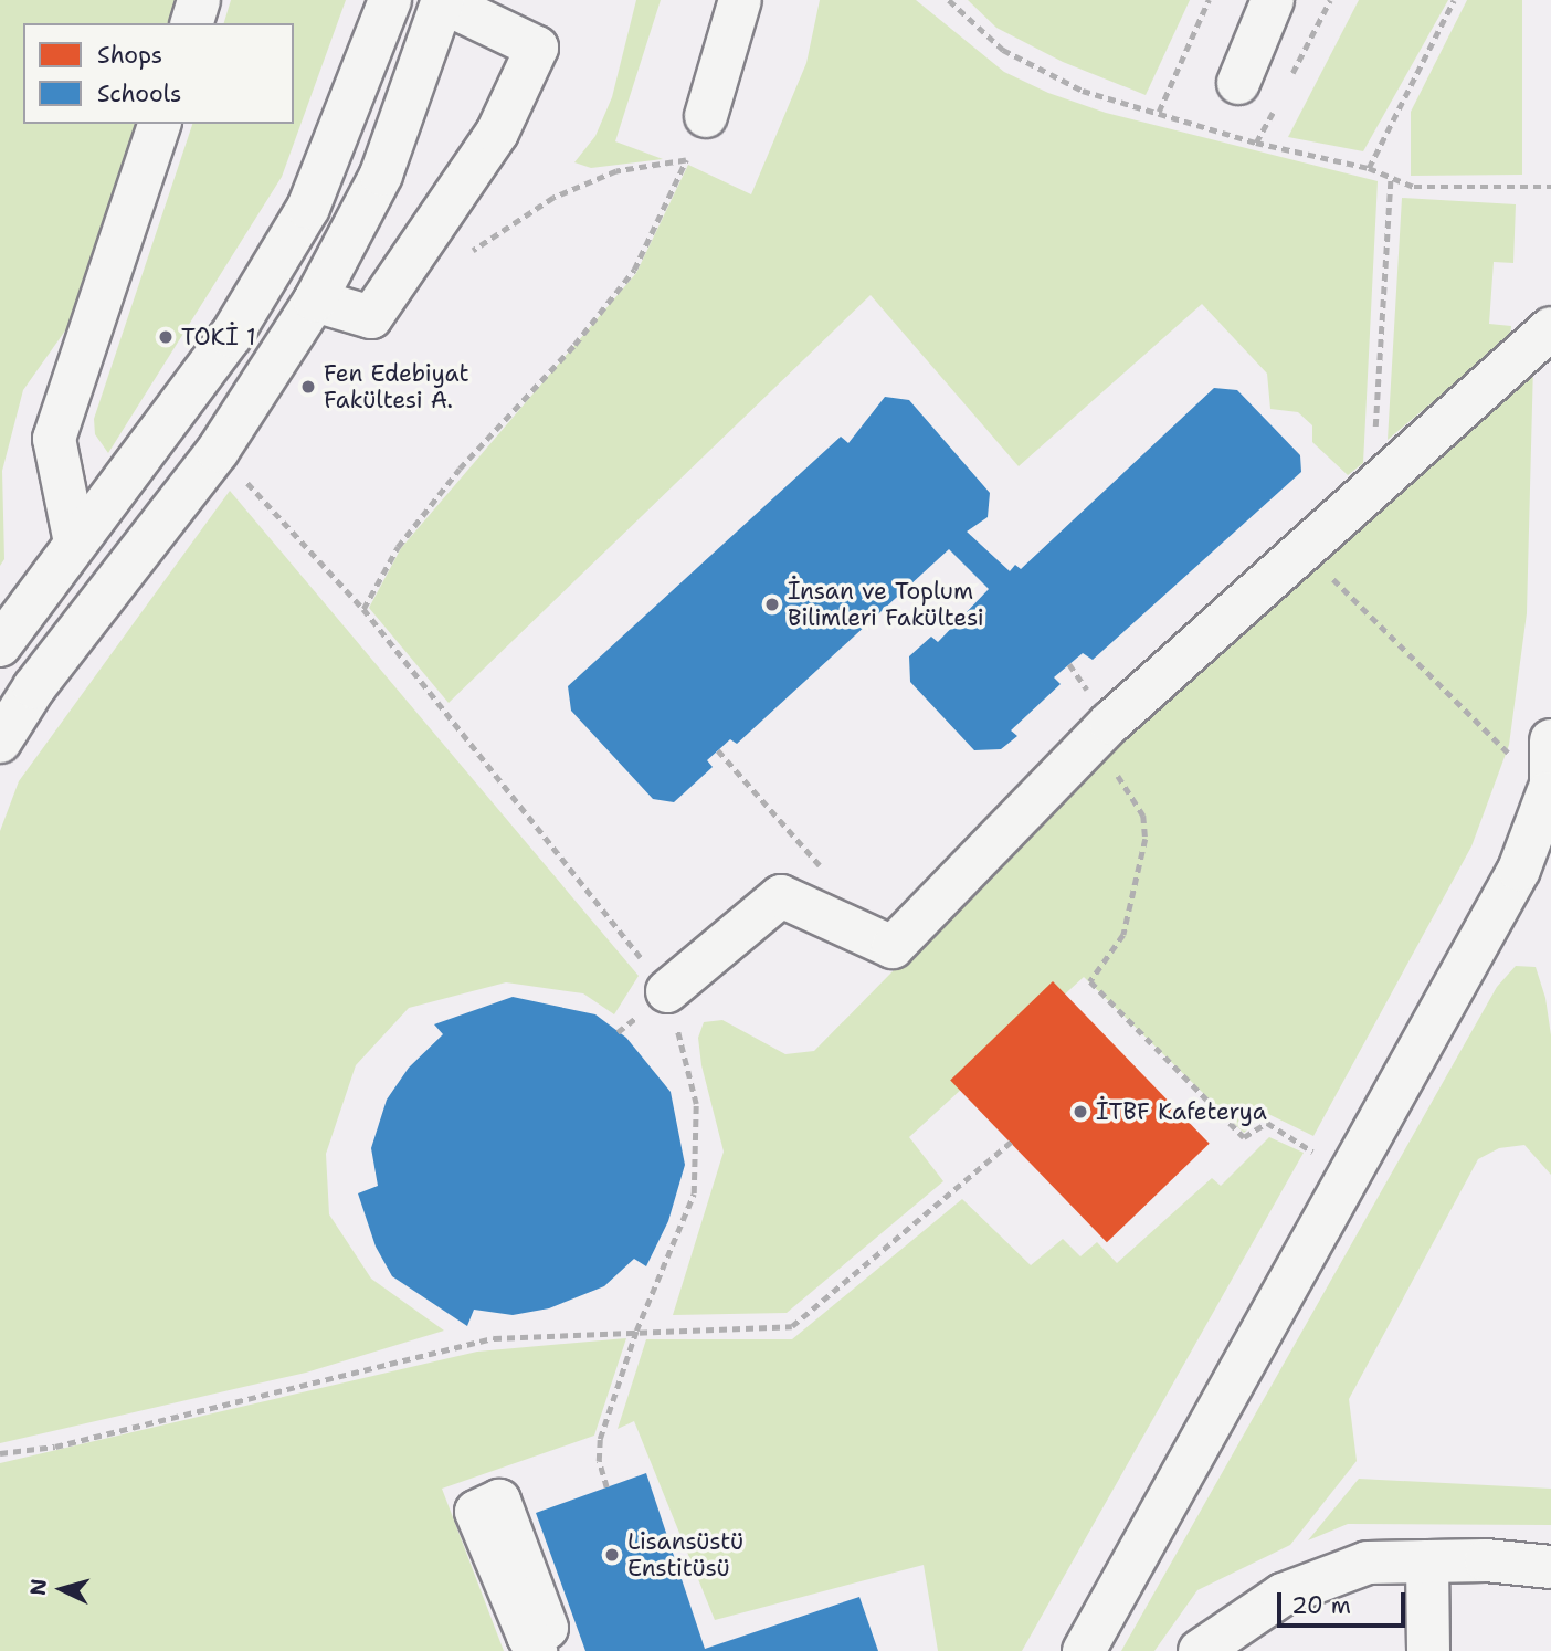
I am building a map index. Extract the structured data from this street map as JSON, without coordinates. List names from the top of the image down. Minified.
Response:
{"places":["TOKİ 1","Fen Edebiyat Fakültesi A.","İnsan ve Toplum Bilimleri Fakültesi","İTBF Kafeterya","Lisansüstü Enstitüsü"],"legend":["Shops","Schools"],"scale_bar":"20 m","north":"left"}
